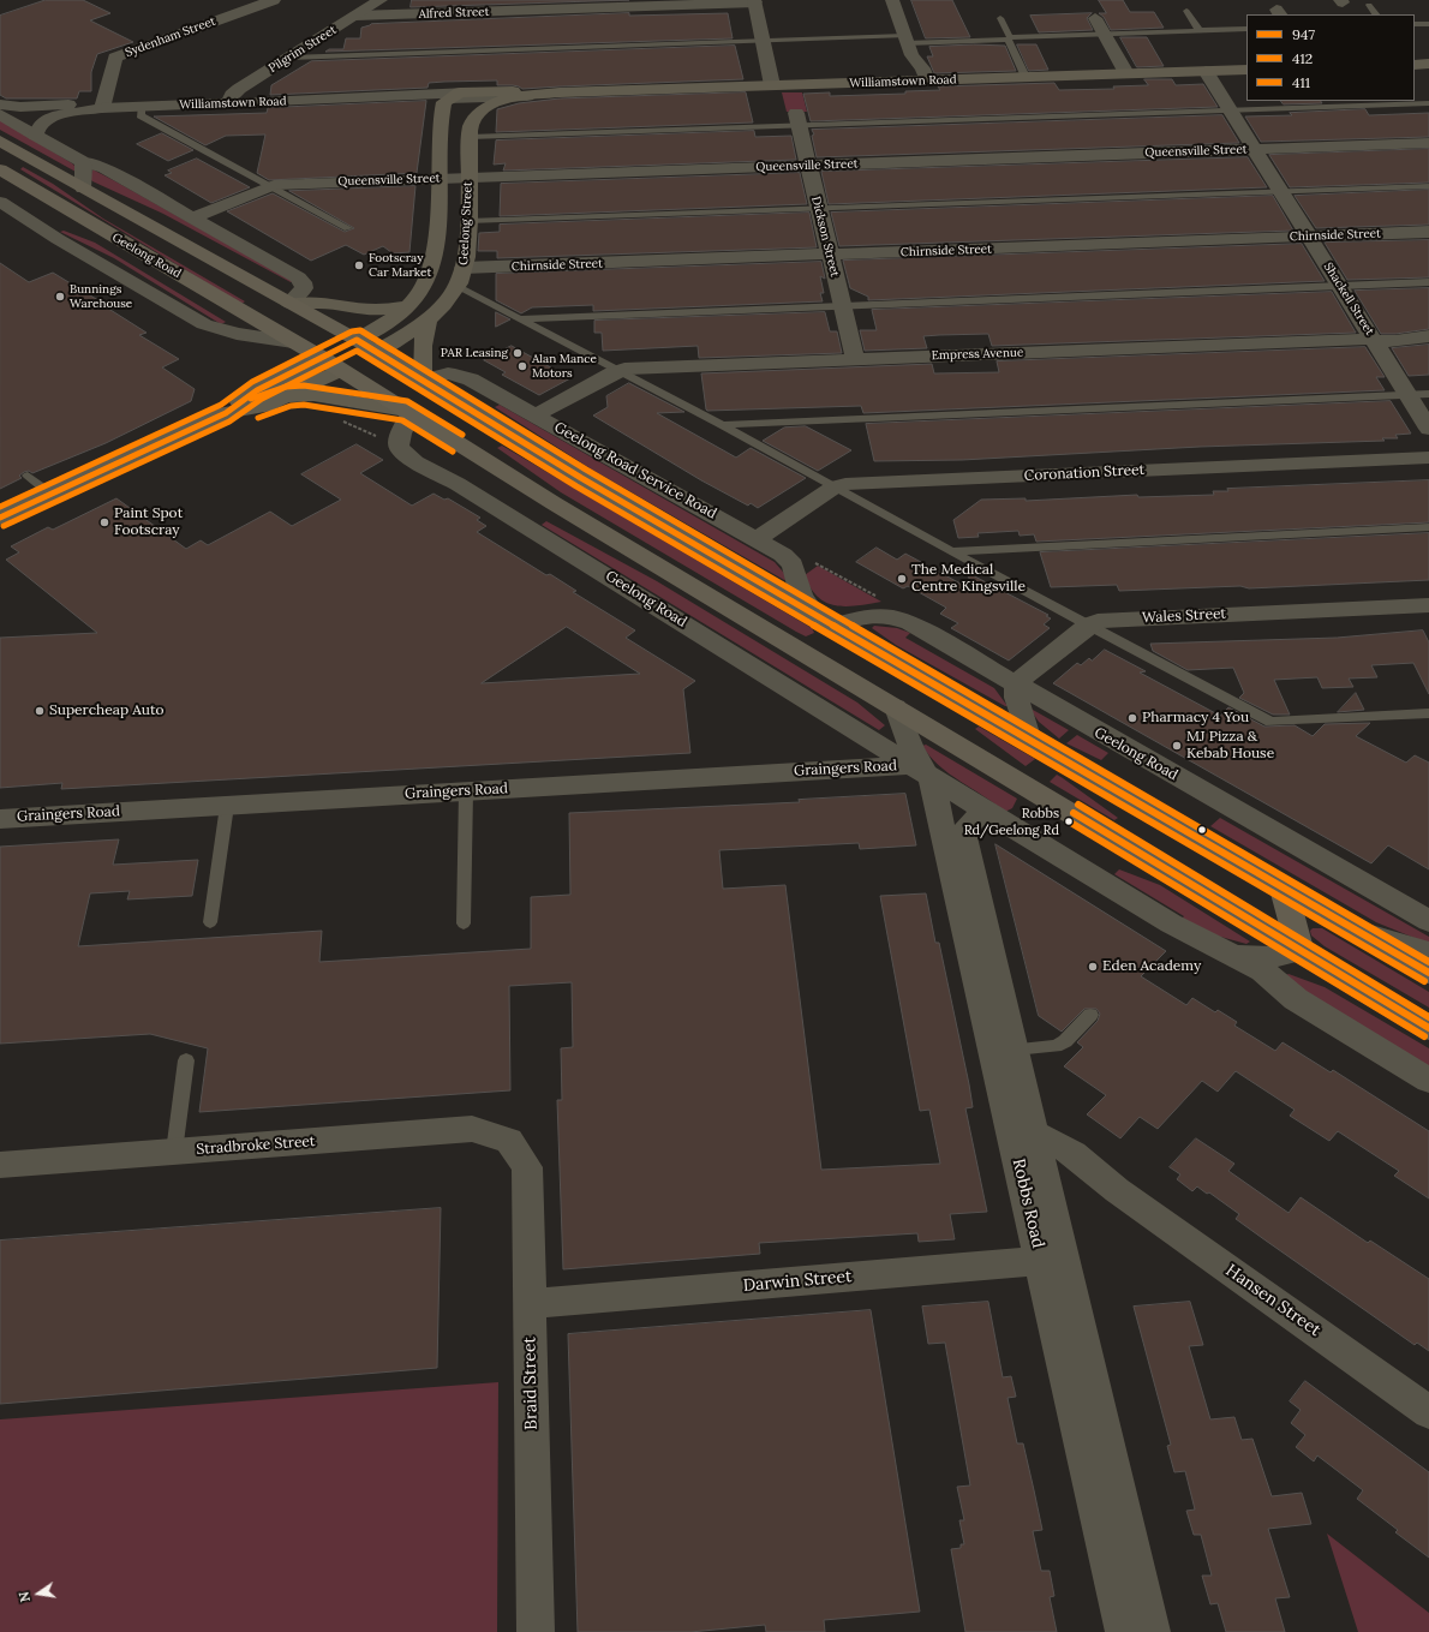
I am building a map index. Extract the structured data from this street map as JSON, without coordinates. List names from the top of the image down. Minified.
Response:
{"streets":{"highway":["Geelong Street","Geelong Road"],"main road":["Williamstown Road"],"street":["Alfred Street","Sydenham Street","Pilgrim Street","Queensville Street","Chirnside Street","Dickson Street","Shackell Street","Empress Avenue","Geelong Road Service Road","Coronation Street","Wales Street","Graingers Road","Stradbroke Street","Robbs Road","Darwin Street","Hansen Street","Braid Street"]},"crossings":[["Alfred Street","Pilgrim Street"],["Sydenham Street","Williamstown Road"],["Pilgrim Street","Williamstown Road"],["Williamstown Road","Geelong Street"],["Williamstown Road","Shackell Street"],["Queensville Street","Geelong Street"],["Queensville Street","Dickson Street"],["Queensville Street","Shackell Street"],["Geelong Street","Chirnside Street"],["Geelong Street","Geelong Road"],["Chirnside Street","Dickson Street"],["Chirnside Street","Shackell Street"],["Dickson Street","Empress Avenue"],["Geelong Road","Geelong Road Service Road"],["Geelong Road","Wales Street"],["Geelong Road","Graingers Road"],["Geelong Road","Robbs Road"],["Shackell Street","Empress Avenue"],["Empress Avenue","Geelong Road Service Road"],["Geelong Road Service Road","Coronation Street"],["Graingers Road","Robbs Road"],["Stradbroke Street","Braid Street"],["Robbs Road","Darwin Street"],["Robbs Road","Hansen Street"],["Darwin Street","Braid Street"]],"places":["Footscray Car Market","Bunnings Warehouse","PAR Leasing","Alan Mance Motors","Paint Spot Footscray","The Medical Centre Kingsville","Supercheap Auto","Pharmacy 4 You","MJ Pizza & Kebab House","Robbs Rd/Geelong Rd","Eden Academy"],"lines":["transit line 411","transit line 947","transit line 412"],"legend":["947","412","411"],"north":"left"}
